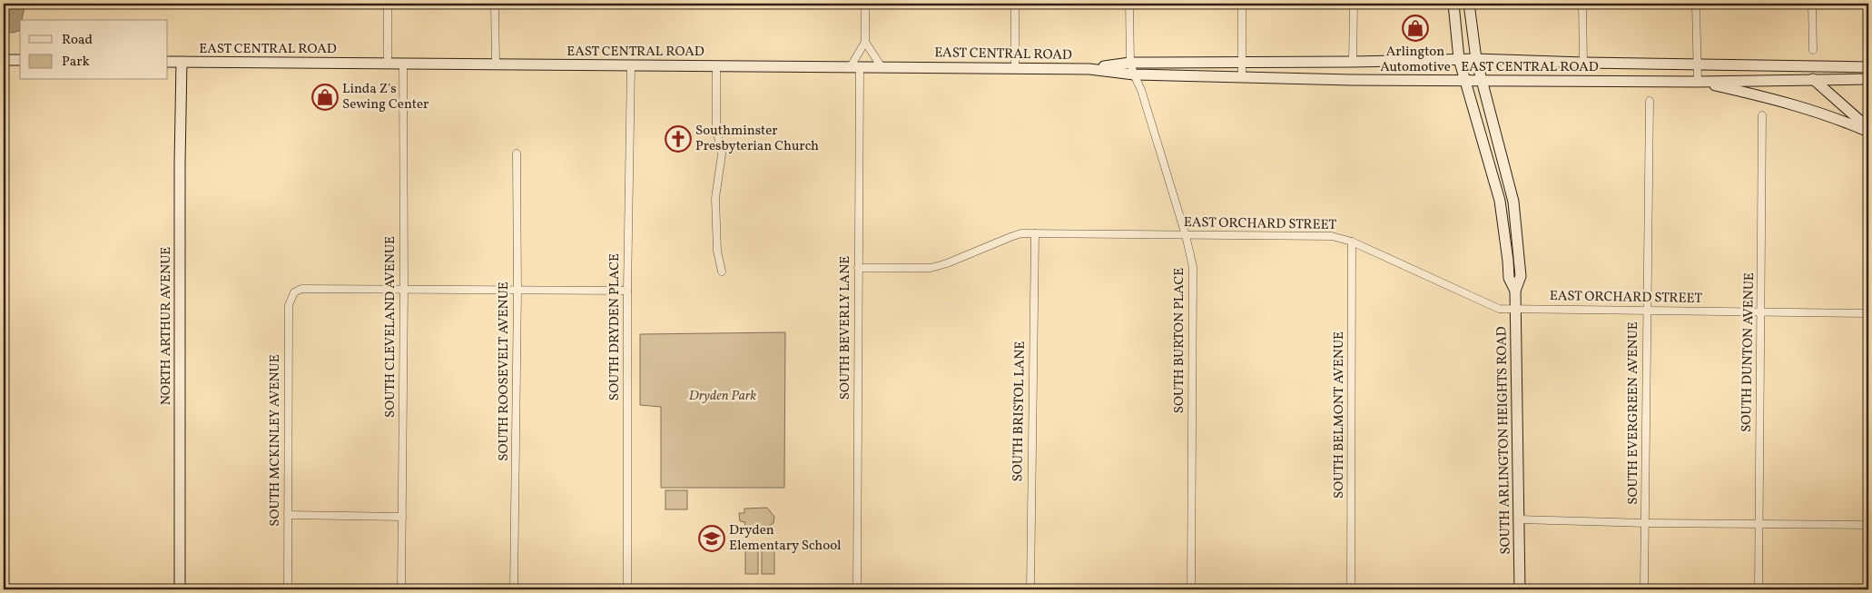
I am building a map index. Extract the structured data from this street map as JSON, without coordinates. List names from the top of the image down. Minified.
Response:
{"streets":{"main road":["EAST CENTRAL ROAD","NORTH ARTHUR AVENUE","SOUTH ARLINGTON HEIGHTS ROAD"],"street":["EAST ORCHARD STREET","SOUTH CLEVELAND AVENUE","SOUTH DRYDEN PLACE","SOUTH BEVERLY LANE","SOUTH BURTON PLACE","SOUTH DUNTON AVENUE","SOUTH ROOSEVELT AVENUE","SOUTH BRISTOL LANE","SOUTH EVERGREEN AVENUE","SOUTH BELMONT AVENUE","SOUTH MCKINLEY AVENUE"]},"crossings":[["EAST CENTRAL ROAD","NORTH ARTHUR AVENUE"],["EAST CENTRAL ROAD","SOUTH CLEVELAND AVENUE"],["EAST CENTRAL ROAD","SOUTH DRYDEN PLACE"],["EAST CENTRAL ROAD","SOUTH BEVERLY LANE"],["EAST CENTRAL ROAD","SOUTH BURTON PLACE"],["EAST CENTRAL ROAD","SOUTH ARLINGTON HEIGHTS ROAD"],["EAST ORCHARD STREET","SOUTH BEVERLY LANE"],["EAST ORCHARD STREET","SOUTH BURTON PLACE"],["EAST ORCHARD STREET","SOUTH DUNTON AVENUE"],["EAST ORCHARD STREET","SOUTH BRISTOL LANE"],["EAST ORCHARD STREET","SOUTH EVERGREEN AVENUE"],["EAST ORCHARD STREET","SOUTH BELMONT AVENUE"],["EAST ORCHARD STREET","SOUTH ARLINGTON HEIGHTS ROAD"],["SOUTH CLEVELAND AVENUE","SOUTH MCKINLEY AVENUE"]],"parks":["Dryden Park"],"places":{"shop":["Arlington Automotive","Linda Z's Sewing Center"],"church":["Southminster Presbyterian Church"],"school or university":["Dryden Elementary School"]},"legend":["Road","Park"]}
